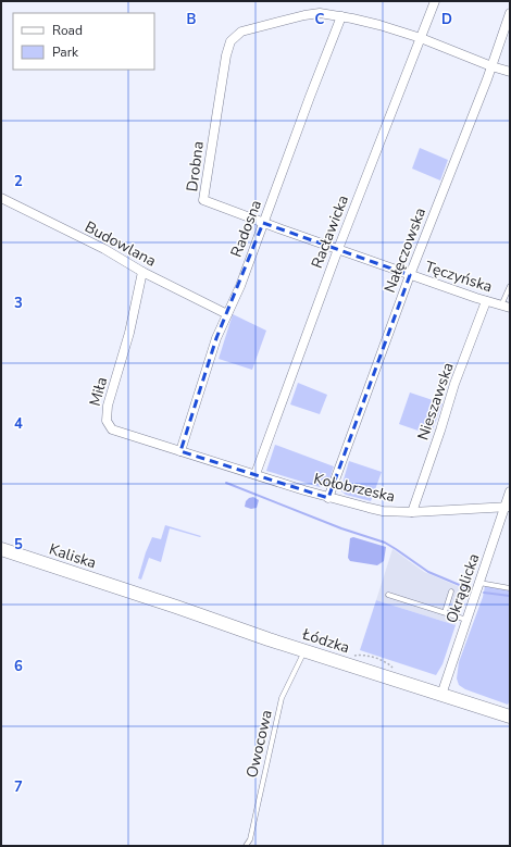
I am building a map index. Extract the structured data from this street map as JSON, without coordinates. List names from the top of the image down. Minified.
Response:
{"streets":{"main road":["Kaliska","Łódzka"],"street":["Drobna","Radosna","Racławicka","Budowlana","Nałęczowska","Tęczyńska","Miła","Nieszawska","Kołobrzeska","Okrąglicka"],"lane":["Owocowa"]},"crossings":[["Drobna","Radosna"],["Drobna","Tęczyńska"],["Radosna","Budowlana"],["Radosna","Miła"],["Racławicka","Tęczyńska"],["Racławicka","Kołobrzeska"],["Budowlana","Miła"],["Nałęczowska","Tęczyńska"],["Nałęczowska","Kołobrzeska"],["Tęczyńska","Nieszawska"],["Miła","Kołobrzeska"],["Nieszawska","Kołobrzeska"],["Kołobrzeska","Okrąglicka"],["Kaliska","Łódzka"],["Okrąglicka","Łódzka"],["Łódzka","Owocowa"]],"legend":["Road","Park"],"grid":{"columns":["B","C","D"],"rows":["2","3","4","5","6","7"]}}
